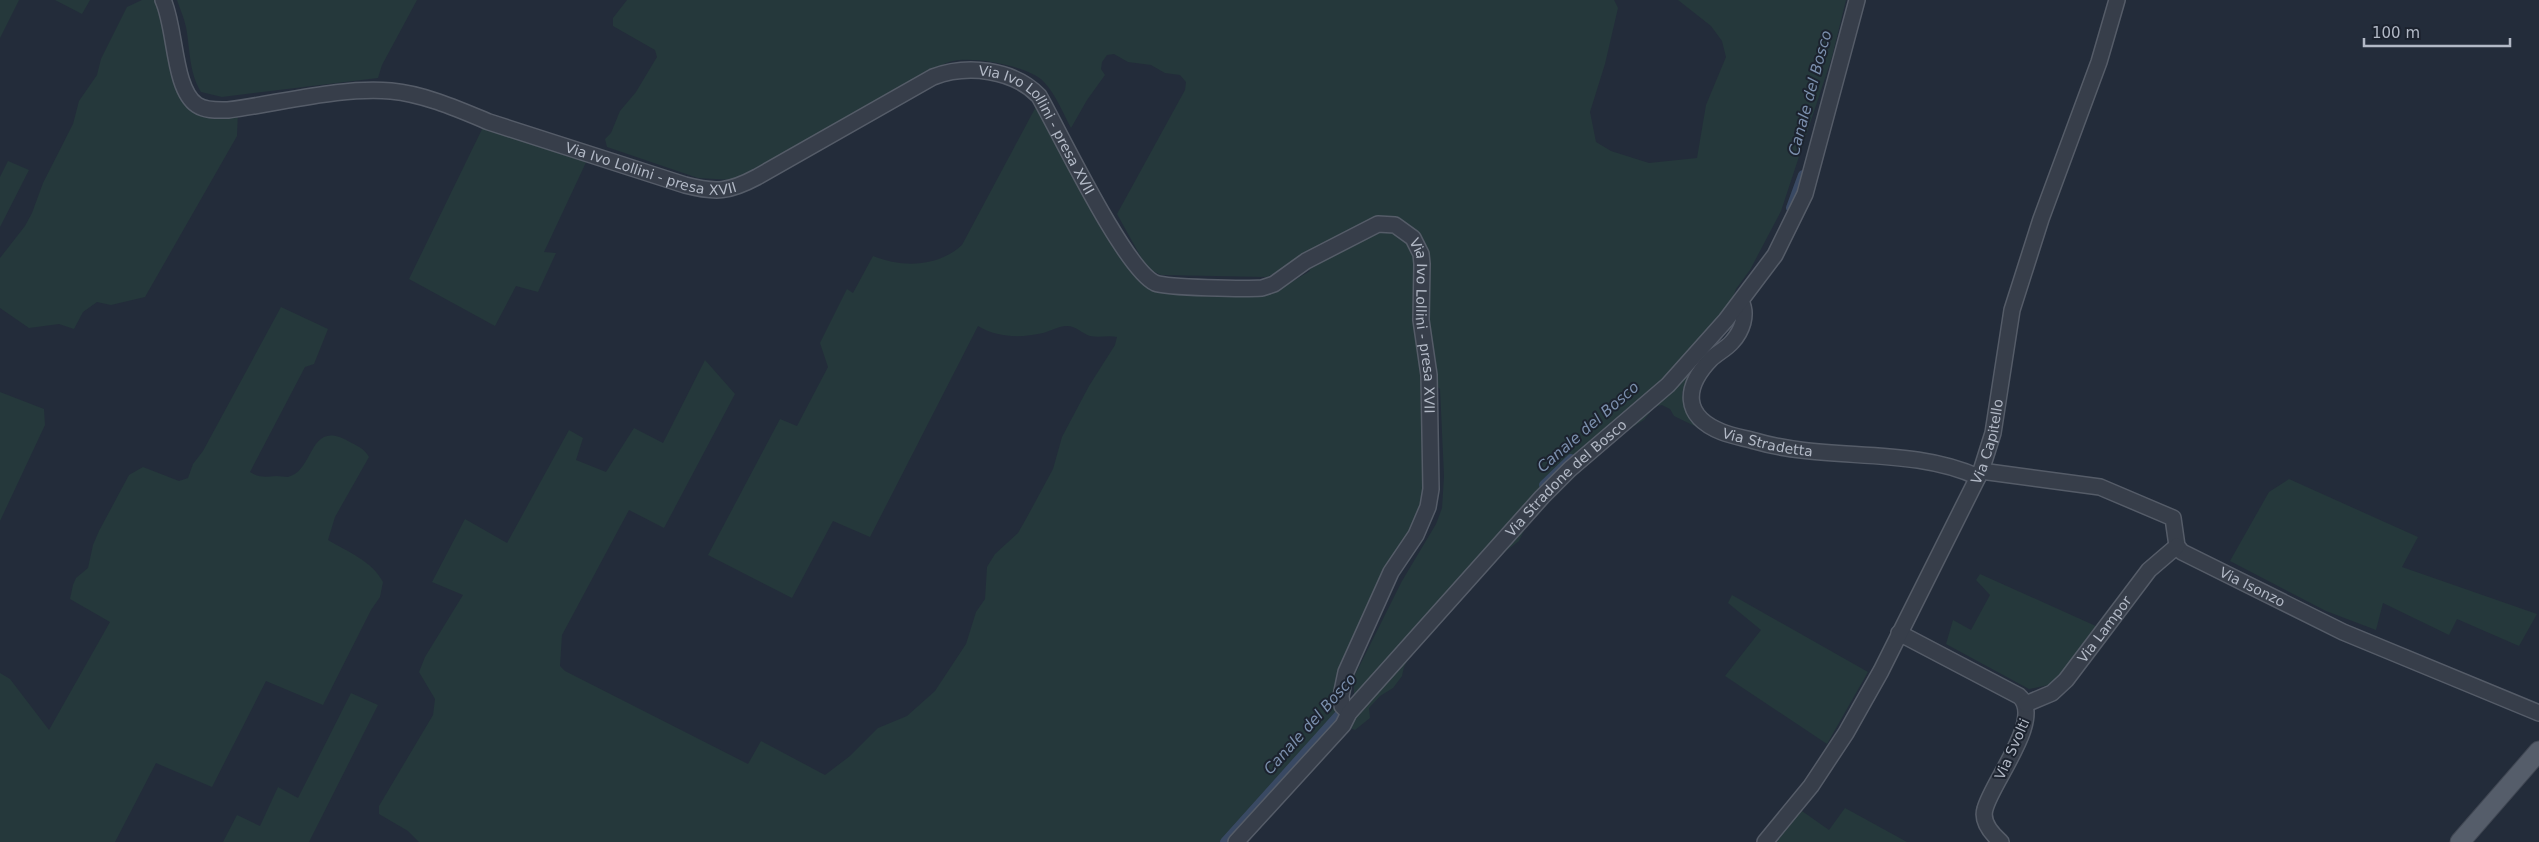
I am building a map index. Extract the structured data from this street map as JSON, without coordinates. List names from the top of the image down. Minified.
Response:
{"streets":{"street":["Via Ivo Lollini - presa XVII","Via Stradetta","Via Capitello","Via Stradone del Bosco","Via Isonzo","Via Lampor","Via Svolti"]},"crossings":[["Via Ivo Lollini - presa XVII","Via Stradone del Bosco"],["Via Stradetta","Via Capitello"],["Via Stradetta","Via Stradone del Bosco"],["Via Capitello","Via Svolti"],["Via Isonzo","Via Lampor"],["Via Lampor","Via Svolti"]],"water":["Canale del Bosco"],"scale_bar":"100 m"}
